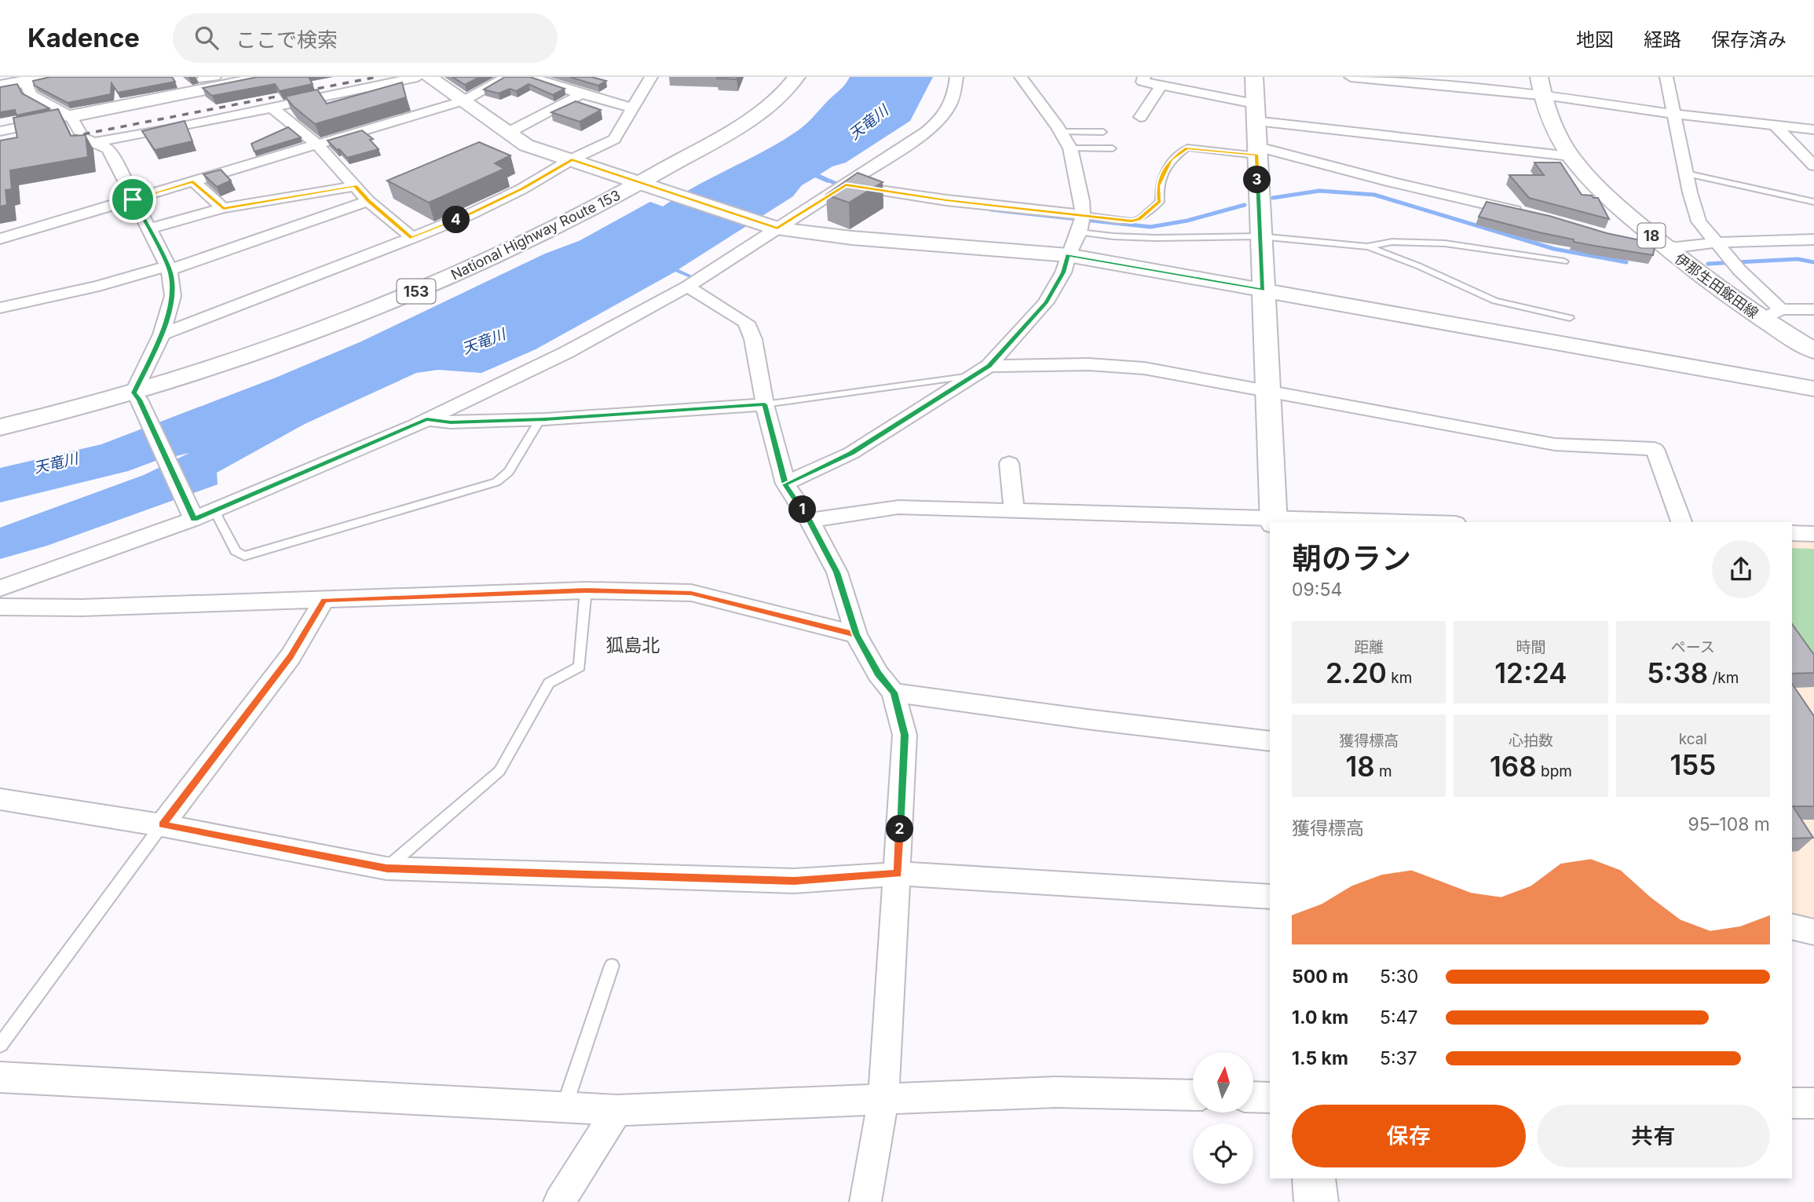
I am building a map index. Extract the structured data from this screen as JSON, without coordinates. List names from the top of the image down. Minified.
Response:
{"streets":{"main road":["National Highway Route 153","18","伊那生田飯田線","153"]},"districts":["狐島北"],"water":["天竜川"],"north":"top","page":{"header":"Kadence","search":"ここで検索","nav":["地図","経路","保存済み"],"pins":["3","4","1","2"],"heading":["朝のラン","09:54"],"stats":[["距離","2.20 km"],["時間","12:24"],["ペース","5:38 /km"],["獲得標高","18 m"],["心拍数","168 bpm"],["kcal","155"]],"chart":["獲得標高","95–108 m"],"list":[{"name":"500 m","note":"5:30"},{"name":"1.0 km","note":"5:47"},{"name":"1.5 km","note":"5:37"}],"buttons":["保存","共有"]}}
